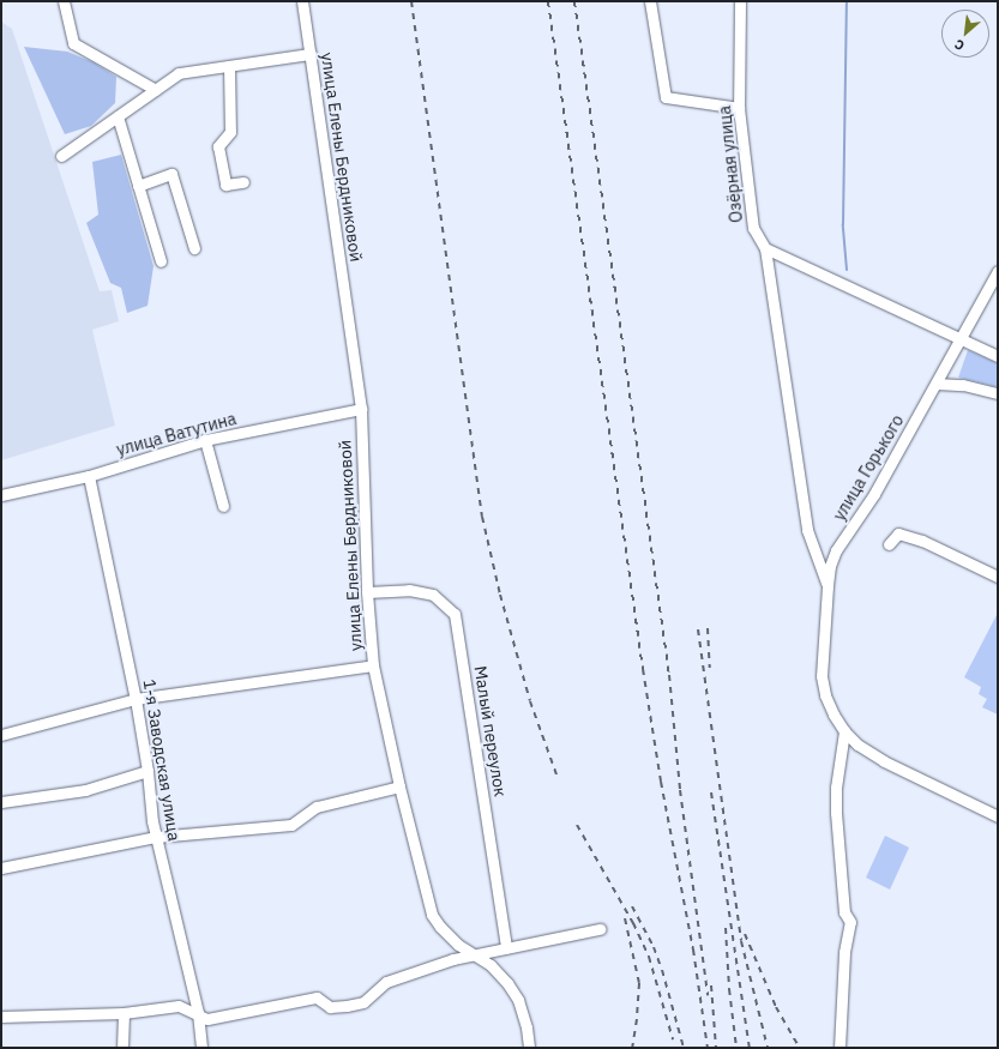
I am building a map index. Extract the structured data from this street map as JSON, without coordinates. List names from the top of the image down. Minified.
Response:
{"streets":{"street":["улица Елены Бердниковой","Озёрная улица","улица Ватутина","улица Горького","Малый переулок","1-я Заводская улица"]},"crossings":[["улица Елены Бердниковой","улица Ватутина"],["улица Елены Бердниковой","Малый переулок"],["улица Ватутина","1-я Заводская улица"]],"north":"bottom left"}
